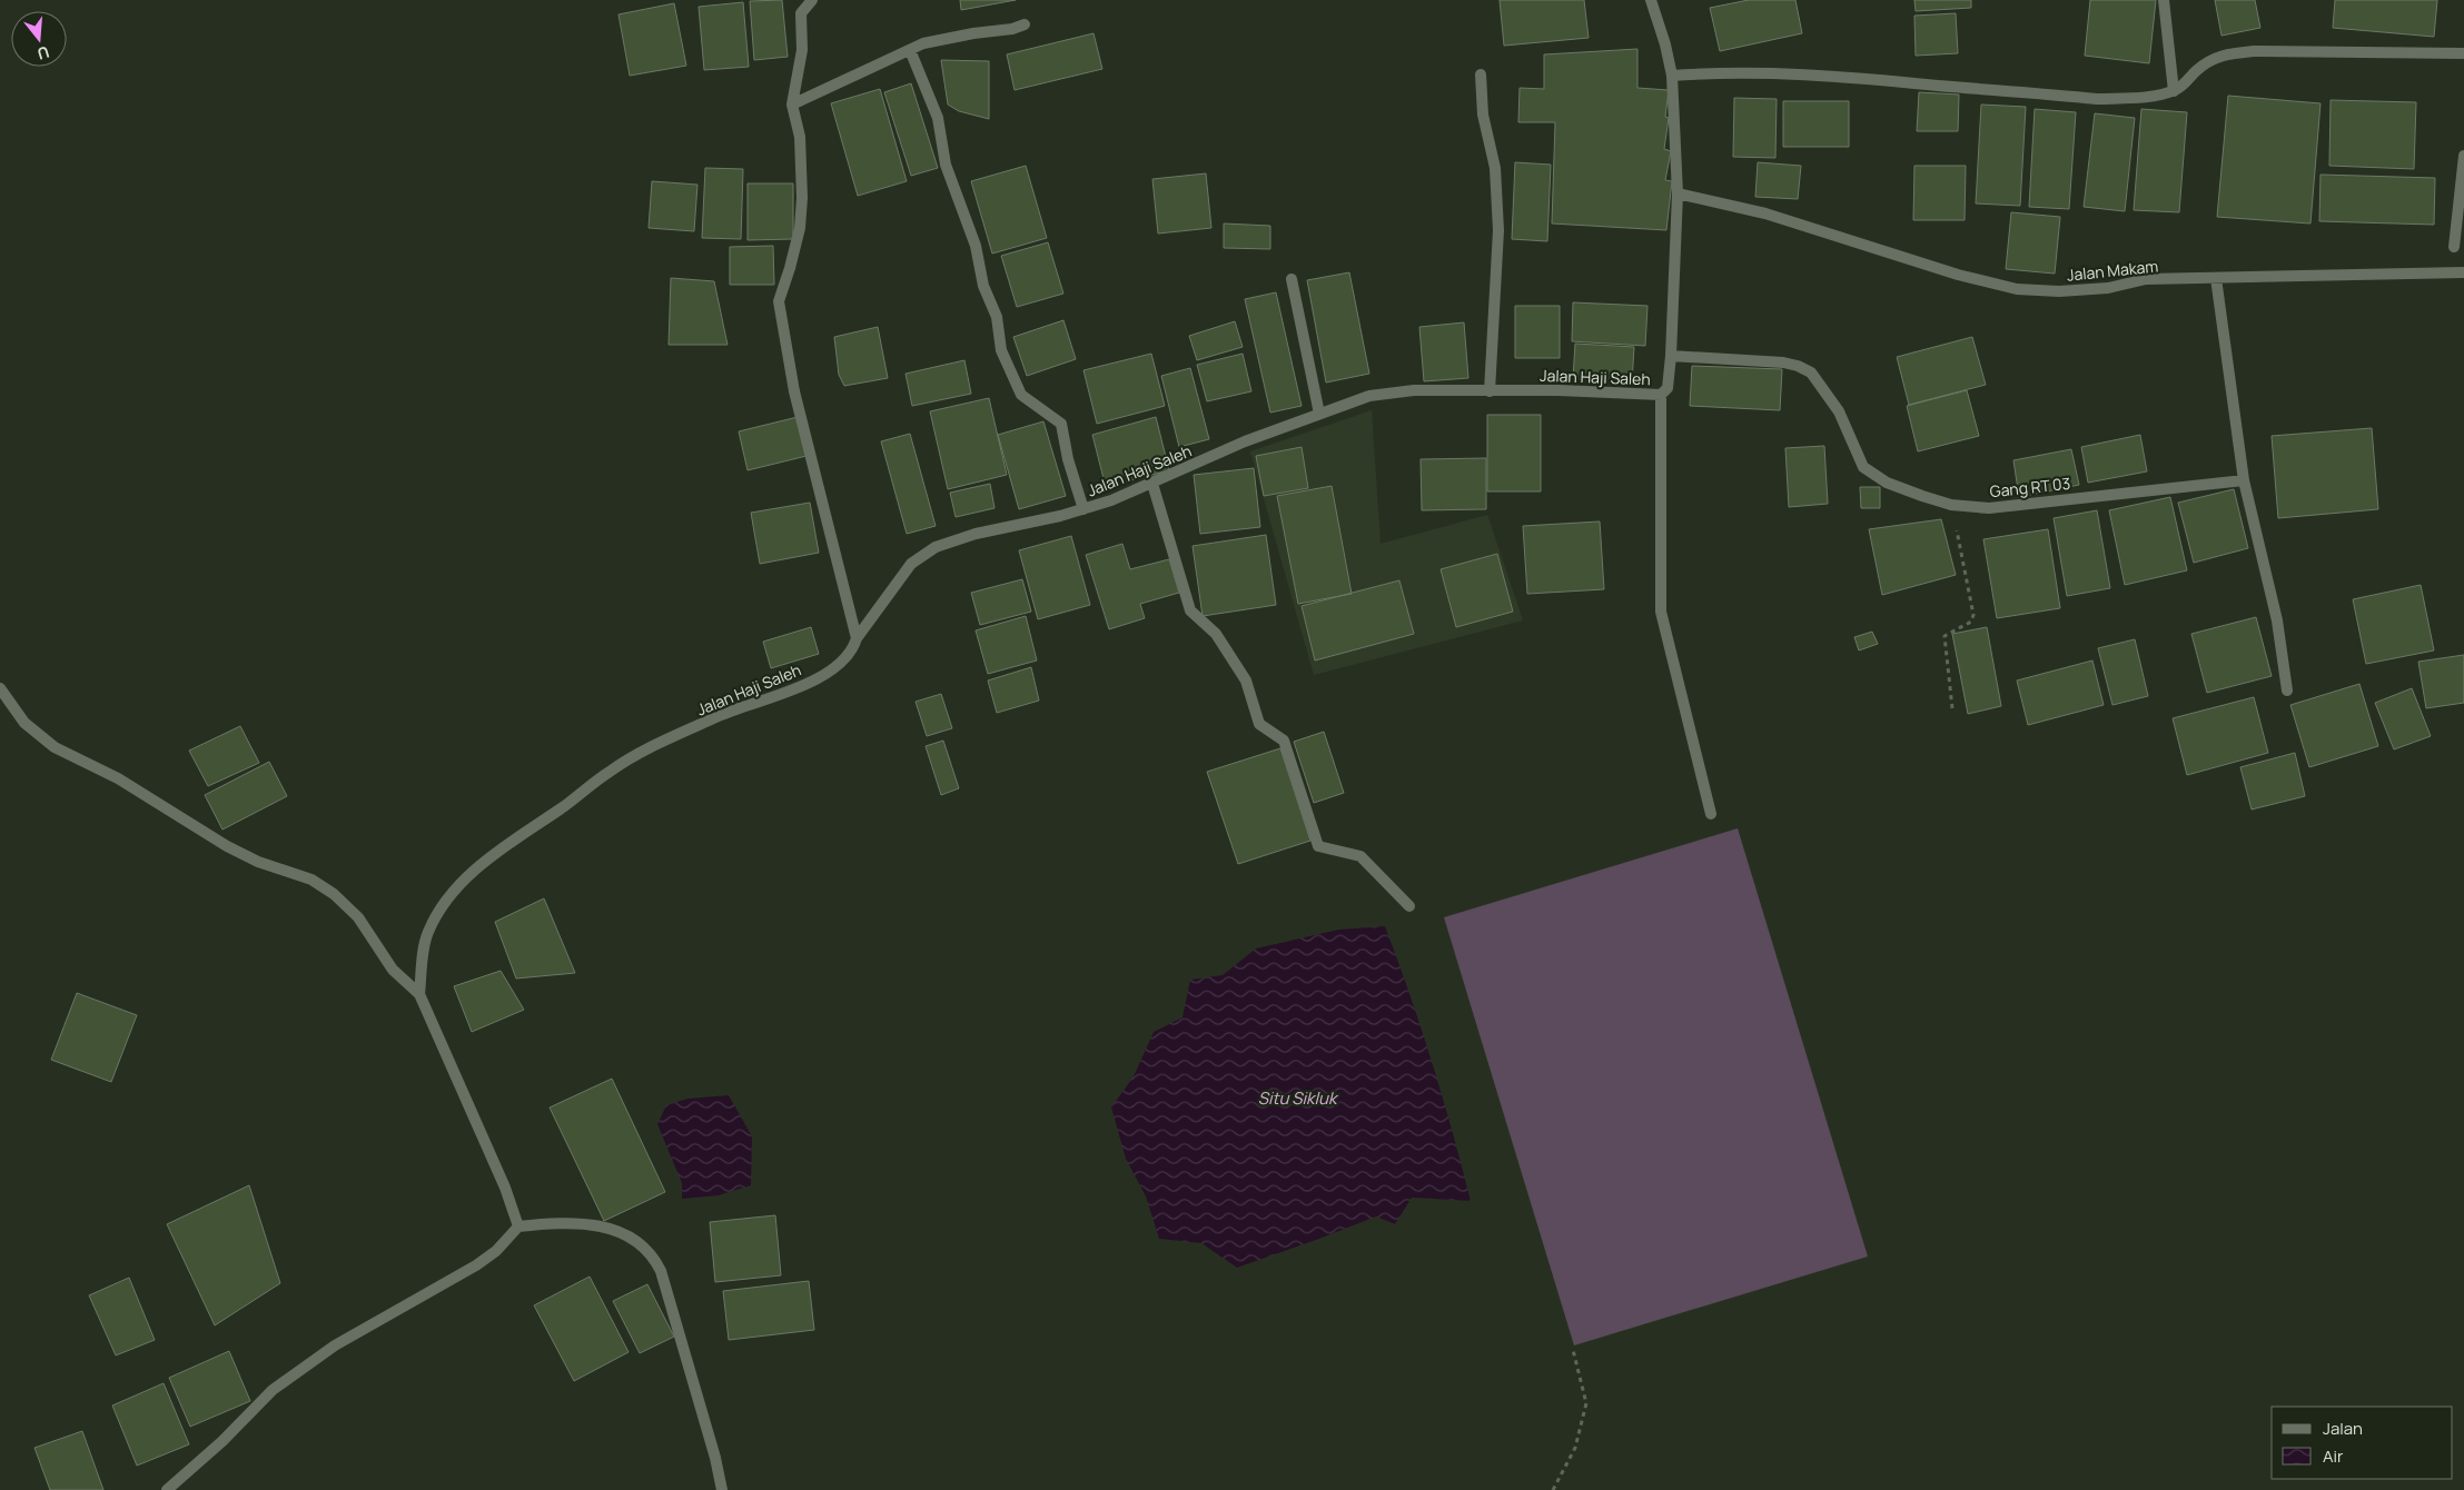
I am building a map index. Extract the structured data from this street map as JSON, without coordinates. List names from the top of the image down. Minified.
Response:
{"streets":{"street":["Jalan Makam","Jalan Haji Saleh","Gang RT 03"]},"crossings":[["Jalan Makam","Jalan Haji Saleh"],["Jalan Haji Saleh","Gang RT 03"]],"water":["Situ Sikluk"],"legend":["Jalan","Air"],"north":"bottom"}
